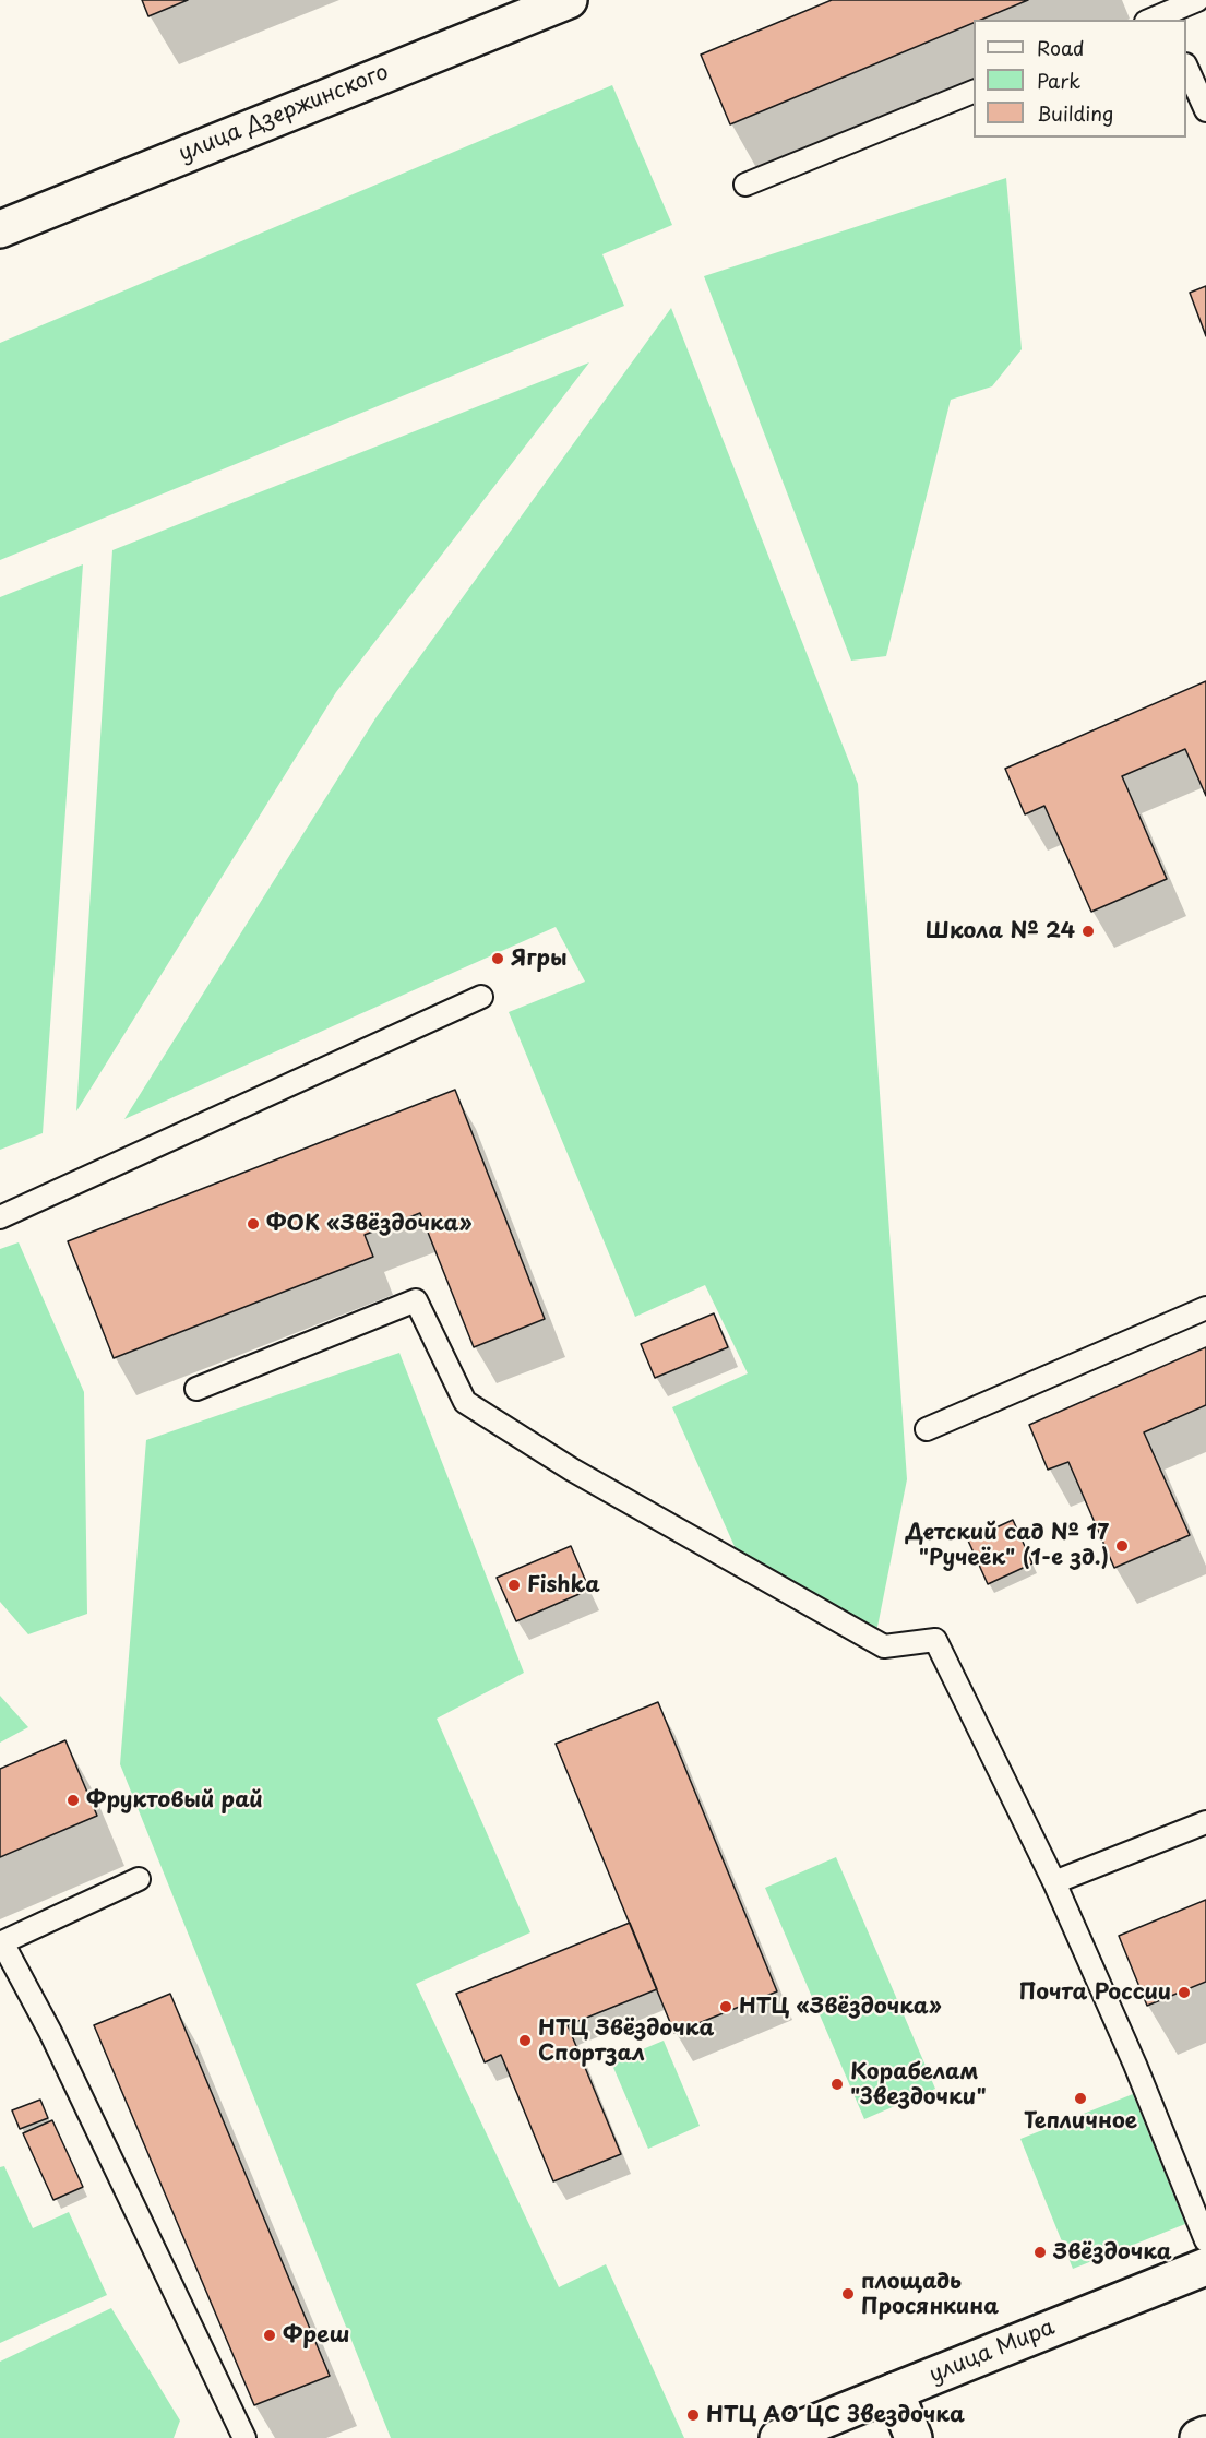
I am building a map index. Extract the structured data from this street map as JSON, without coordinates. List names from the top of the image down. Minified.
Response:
{"streets":{"street":["улица Дзержинского","улица Мира"]},"places":["Школа № 24","Ягры","ФОК «Звёздочка»","Детский сад № 17 \"Ручеёк\" (1-е зд.)","Fishka","Фруктовый рай","Почта России","НТЦ «Звёздочка»","НТЦ Звёздочка Спортзал","Корабелам \"Звездочки\"","Тепличное","Звёздочка","площадь Просянкина","Фреш","НТЦ АО ЦС Звездочка"],"legend":["Road","Park","Building"]}
